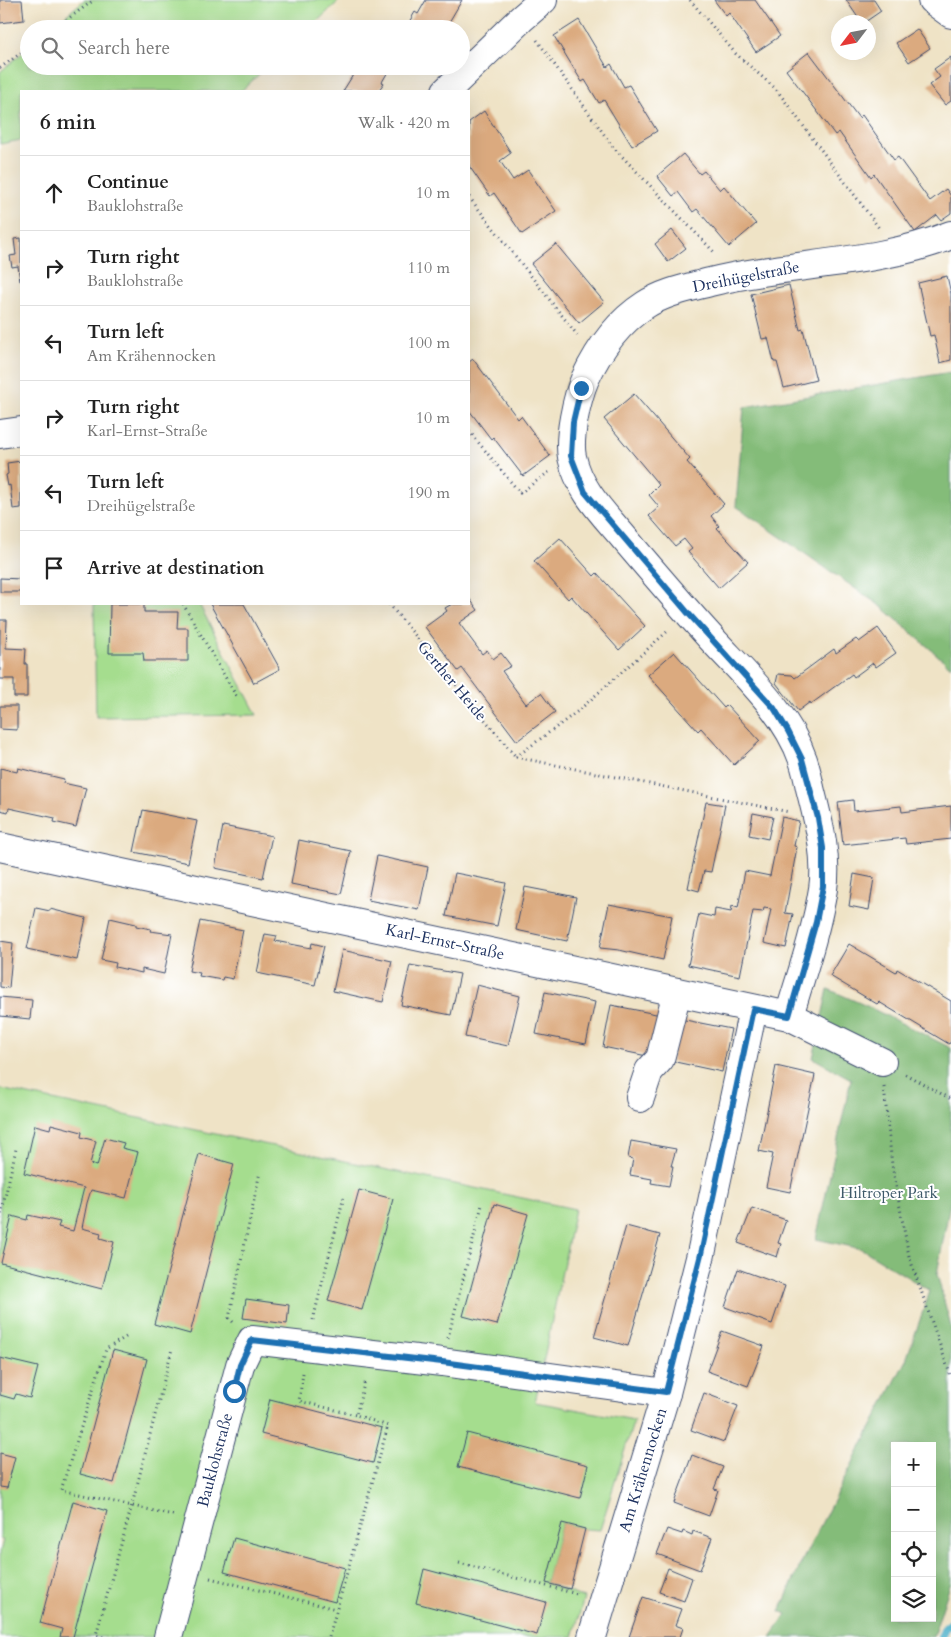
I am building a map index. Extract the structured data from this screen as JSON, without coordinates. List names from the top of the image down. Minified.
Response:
{"streets":{"street":["Dreihügelstraße","Karl-Ernst-Straße","Bauklohstraße","Am Krähennocken"],"path":["Gerther Heide"]},"crossings":[["Dreihügelstraße","Karl-Ernst-Straße"],["Karl-Ernst-Straße","Am Krähennocken"]],"parks":["Hiltroper Park"],"north":"bottom left","page":{"search":"Search here","heading":["6 min","Walk · 420 m"],"list":[["Continue","Bauklohstraße","10 m"],["Turn right","Bauklohstraße","110 m"],["Turn left","Am Krähennocken","100 m"],["Turn right","Karl-Ernst-Straße","10 m"],["Turn left","Dreihügelstraße","190 m"],"Arrive at destination"],"map_buttons":["+","−"]}}
